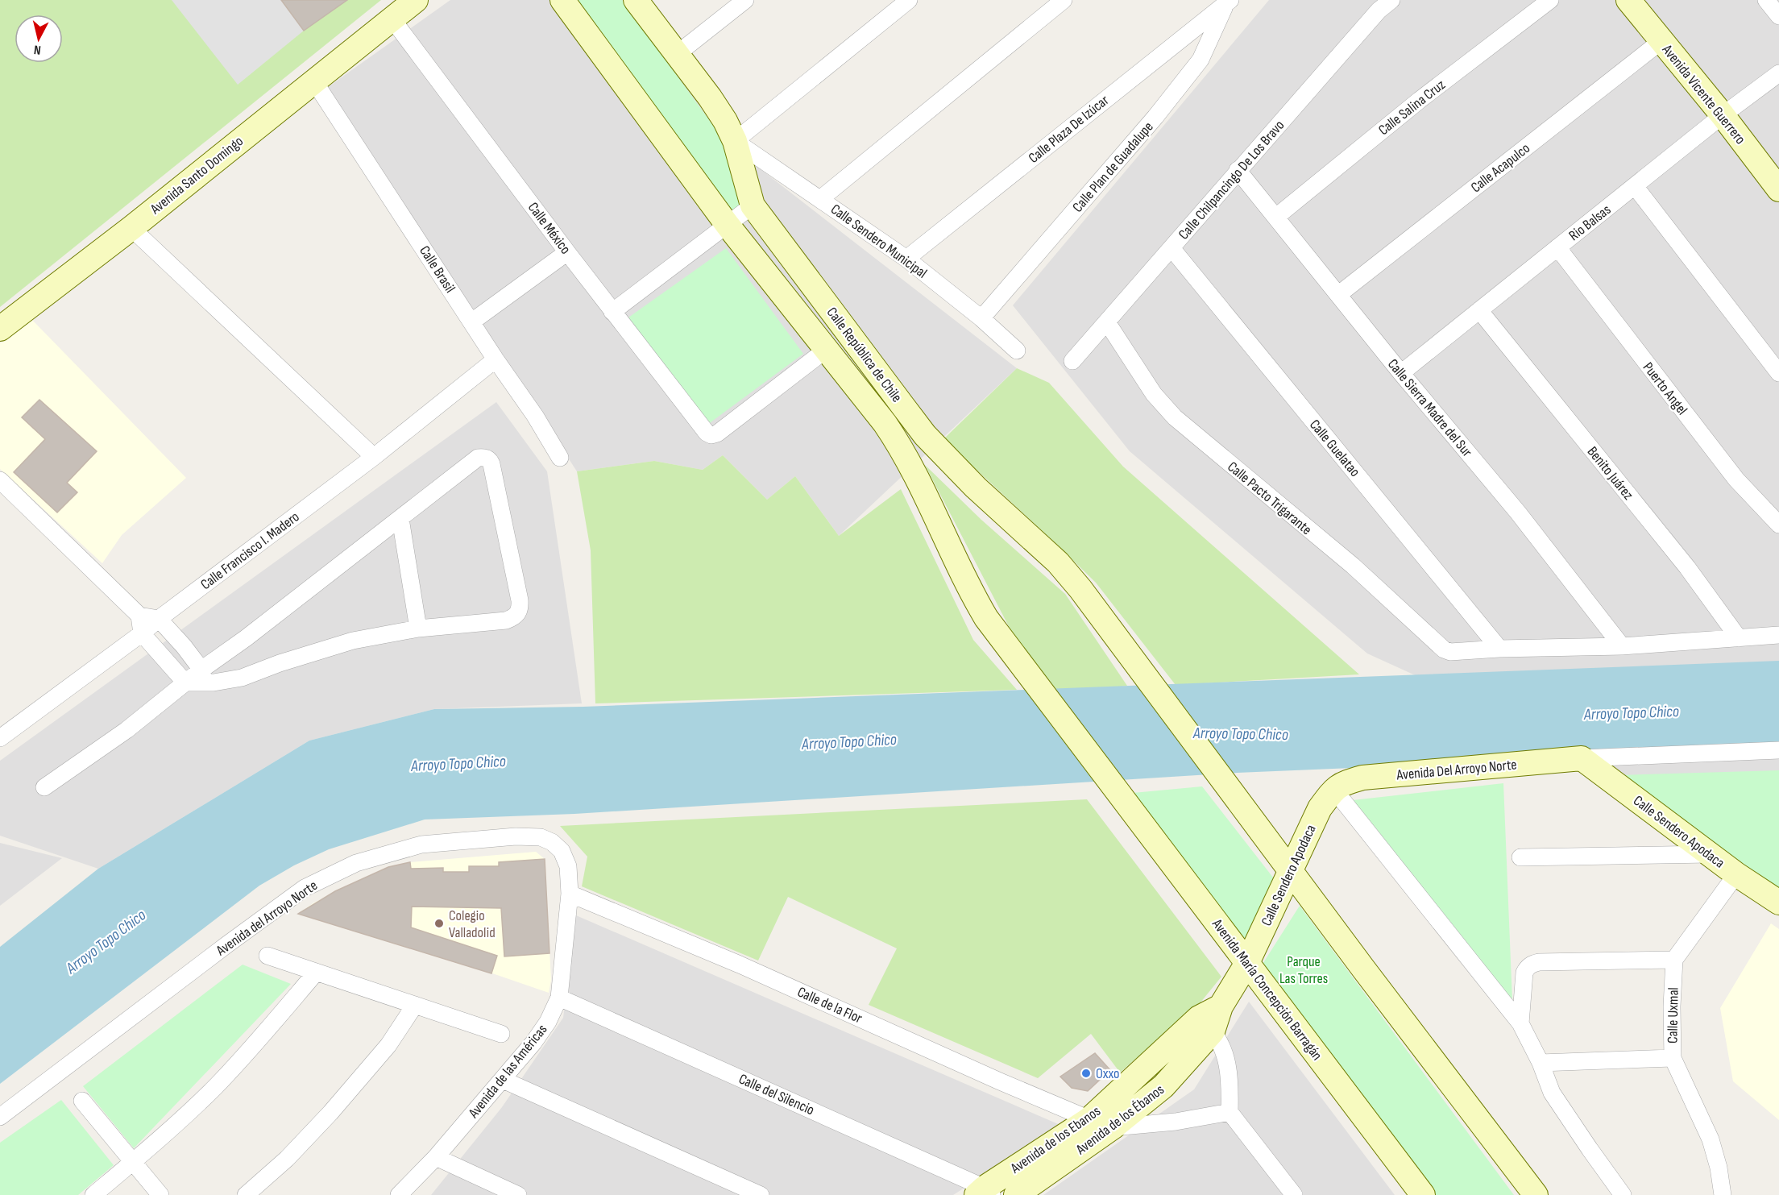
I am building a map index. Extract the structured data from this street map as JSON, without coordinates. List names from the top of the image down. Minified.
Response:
{"streets":{"street":["Avenida Vicente Guerrero","Calle Salina Cruz","Calle Plaza De Izúcar","Calle Plan de Guadalupe","Calle Acapulco","Avenida Santo Domingo","Calle Chilpancingo De Los Bravo","Rio Balsas","Calle México","Calle Sendero Municipal","Calle Brasil","Calle República de Chile","Puerto Angel","Calle Sierra Madre del Sur","Calle Guelatao","Benito Juárez","Calle Pacto Trigarante","Calle Francisco I. Madero","Avenida Del Arroyo Norte","Calle Sendero Apodaca","Avenida del Arroyo Norte","Avenida María Concepción Barragán","Calle de la Flor","Calle Uxmal","Avenida de las Américas","Calle del Silencio","Avenida de los Ébanos","Avenida de los Ebanos"]},"crossings":[["Avenida Vicente Guerrero","Calle Acapulco"],["Avenida Vicente Guerrero","Rio Balsas"],["Calle Salina Cruz","Calle Sierra Madre del Sur"],["Calle Plaza De Izúcar","Calle Plan de Guadalupe"],["Calle Plaza De Izúcar","Calle Sendero Municipal"],["Calle Plan de Guadalupe","Calle Sendero Municipal"],["Calle Acapulco","Calle Sierra Madre del Sur"],["Avenida Santo Domingo","Calle México"],["Avenida Santo Domingo","Calle Brasil"],["Calle Chilpancingo De Los Bravo","Calle Sierra Madre del Sur"],["Calle Chilpancingo De Los Bravo","Calle Guelatao"],["Calle Chilpancingo De Los Bravo","Calle Pacto Trigarante"],["Rio Balsas","Puerto Angel"],["Rio Balsas","Calle Sierra Madre del Sur"],["Rio Balsas","Benito Juárez"],["Calle México","Calle República de Chile"],["Calle Sendero Municipal","Calle República de Chile"],["Calle Brasil","Calle Francisco I. Madero"],["Calle República de Chile","Calle Sendero Apodaca"],["Calle República de Chile","Avenida María Concepción Barragán"],["Calle Guelatao","Calle Pacto Trigarante"],["Avenida Del Arroyo Norte","Calle Sendero Apodaca"],["Calle Sendero Apodaca","Avenida María Concepción Barragán"],["Avenida del Arroyo Norte","Calle de la Flor"],["Avenida del Arroyo Norte","Avenida de las Américas"],["Calle de la Flor","Avenida de las Américas"],["Calle de la Flor","Avenida de los Ebanos"],["Avenida de las Américas","Calle del Silencio"],["Calle del Silencio","Avenida de los Ebanos"],["Avenida de los Ébanos","Avenida de los Ebanos"]],"water":["Arroyo Topo Chico"],"parks":["Parque Las Torres"],"places":["Colegio Valladolid","Oxxo"],"north":"bottom"}
